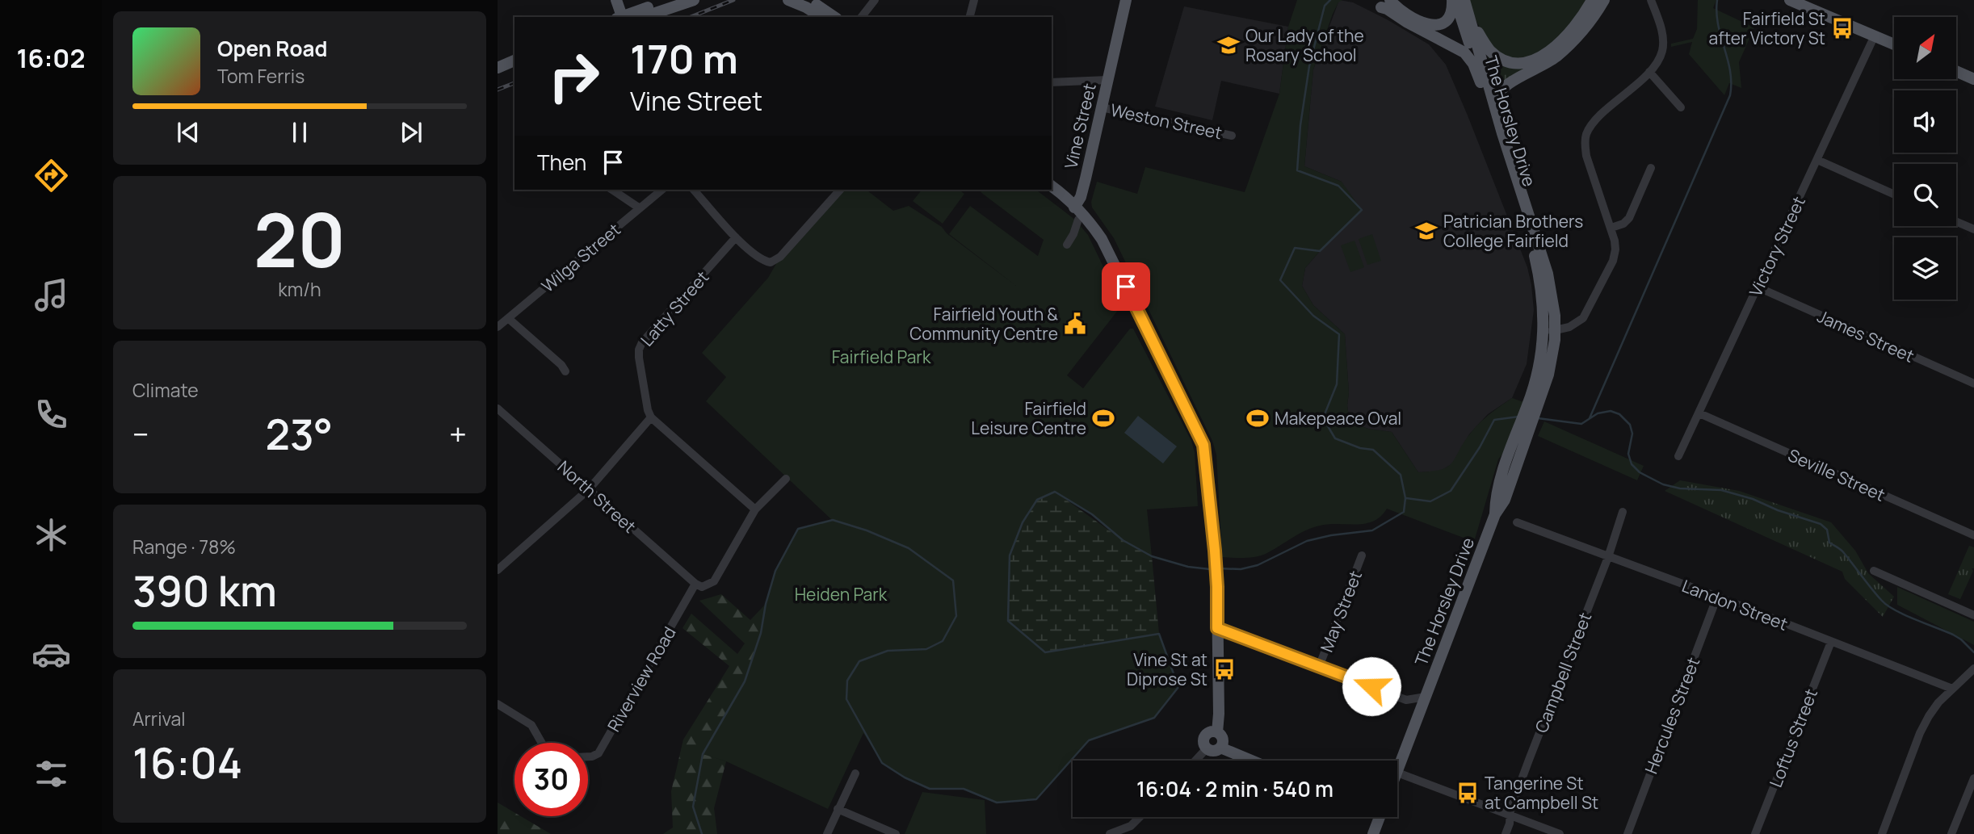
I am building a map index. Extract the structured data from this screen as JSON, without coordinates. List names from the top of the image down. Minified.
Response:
{"streets":{"main road":["The Horsley Drive","Vine Street"],"street":["Weston Street","Victory Street","Wilga Street","Latty Street","James Street","Seville Street","North Street","Landon Street","May Street","Campbell Street","Riverview Road","Hercules Street","Loftus Street"]},"crossings":[["Weston Street","Vine Street"],["Victory Street","James Street"],["Victory Street","Seville Street"],["North Street","Riverview Road"],["Landon Street","Campbell Street"],["Landon Street","Hercules Street"],["Landon Street","Loftus Street"]],"parks":["Fairfield Park","Heiden Park"],"places":{"bus stop":["Fairfield St after Victory St","Vine St at Diprose St","Tangerine St at Campbell St"],"school or university":["Our Lady of the Rosary School","Patrician Brothers College Fairfield"],"public building":["Fairfield Youth & Community Centre"],"sports":["Fairfield Leisure Centre","Makepeace Oval"]},"north":"top right","page":{"tabs":"16:02","turn":["170 m","Vine Street"],"song":["Open Road","Tom Ferris"],"then":"Then","tile":[["20","km/h"],"Climate",["Range · 78%","390 km"],["Arrival","16:04"]],"heat":["−","23°","+"],"limit":"30","trip":"16:04 · 2 min · 540 m"}}
